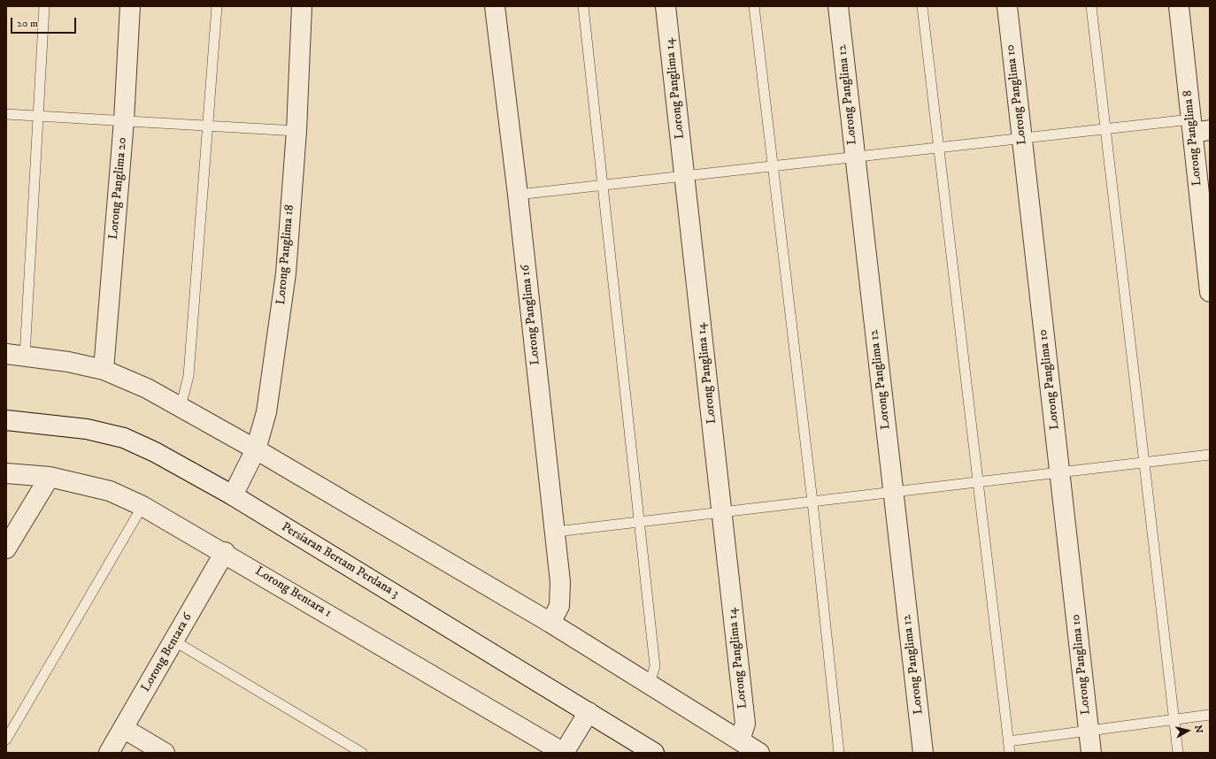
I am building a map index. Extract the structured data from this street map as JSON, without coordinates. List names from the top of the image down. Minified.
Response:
{"streets":{"street":["Lorong Panglima 14","Lorong Panglima 12","Lorong Panglima 10","Lorong Panglima 8","Lorong Panglima 20","Lorong Panglima 18","Lorong Panglima 16","Persiaran Bertam Perdana 3","Lorong Bentara 1","Lorong Bentara 6"]},"crossings":[["Lorong Panglima 18","Persiaran Bertam Perdana 3"],["Lorong Bentara 1","Lorong Bentara 6"]],"scale_bar":"20 m","north":"right"}
